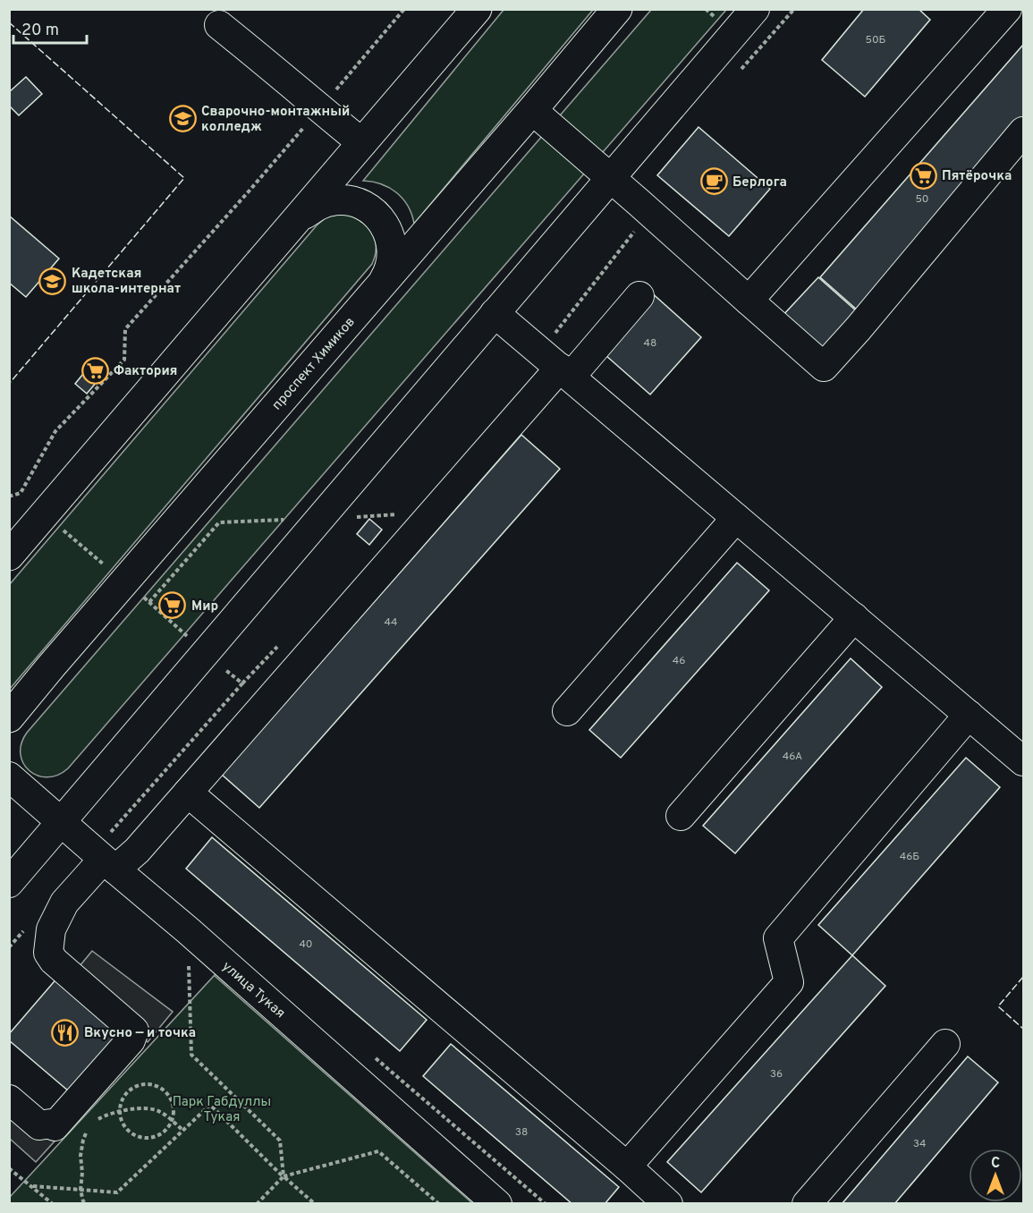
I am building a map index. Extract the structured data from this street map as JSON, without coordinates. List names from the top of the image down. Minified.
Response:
{"streets":{"main road":["проспект Химиков"],"street":["улица Тукая"]},"parks":["Парк Габдуллы Тукая"],"places":{"school or university":["Сварочно-монтажный колледж","Кадетская школа-интернат"],"supermarket":["Пятёрочка","Фактория","Мир"],"cafe":["Берлога"],"restaurant":["Вкусно — и точка"]},"house_numbers":["50Б","50","48","44","46","46А","46Б","40","36","38","34"],"scale_bar":"20 m","north":"top"}
